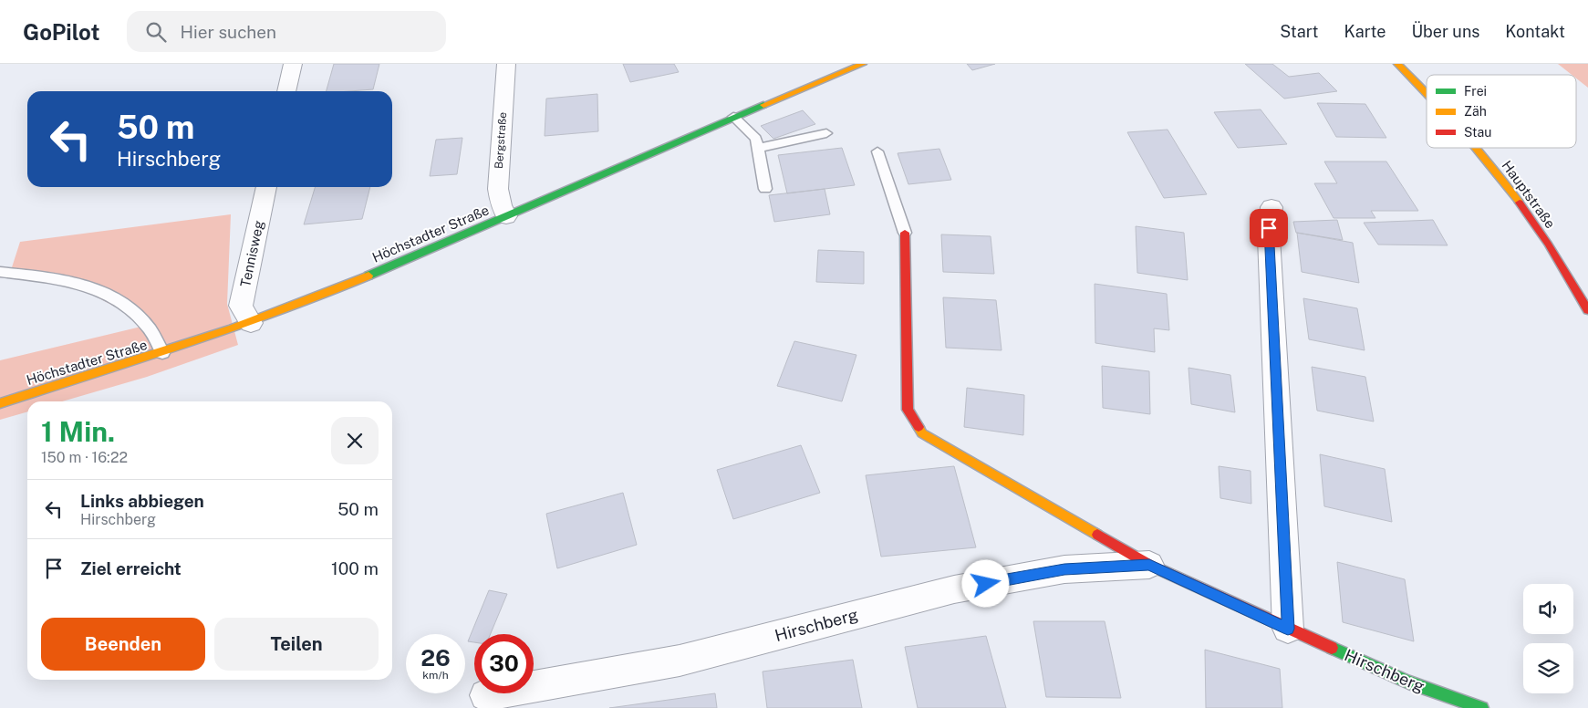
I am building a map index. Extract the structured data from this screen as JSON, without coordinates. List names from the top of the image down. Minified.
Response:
{"streets":{"street":["Bergstraße","Hauptstraße","Höchstadter Straße","Tennisweg","Hirschberg"]},"crossings":[["Bergstraße","Höchstadter Straße"],["Höchstadter Straße","Tennisweg"]],"legend":["Frei","Zäh","Stau"],"page":{"header":"GoPilot","search":"Hier suchen","nav":["Start","Karte","Über uns","Kontakt"],"turn":["50 m","Hirschberg"],"heading":["1 Min.","150 m · 16:22"],"list":[{"name":"Links abbiegen","note":"Hirschberg","value":"50 m"},{"name":"Ziel erreicht","value":"100 m"}],"buttons":["Beenden","Teilen"],"speed":"26 km/h","limit":"30"}}
